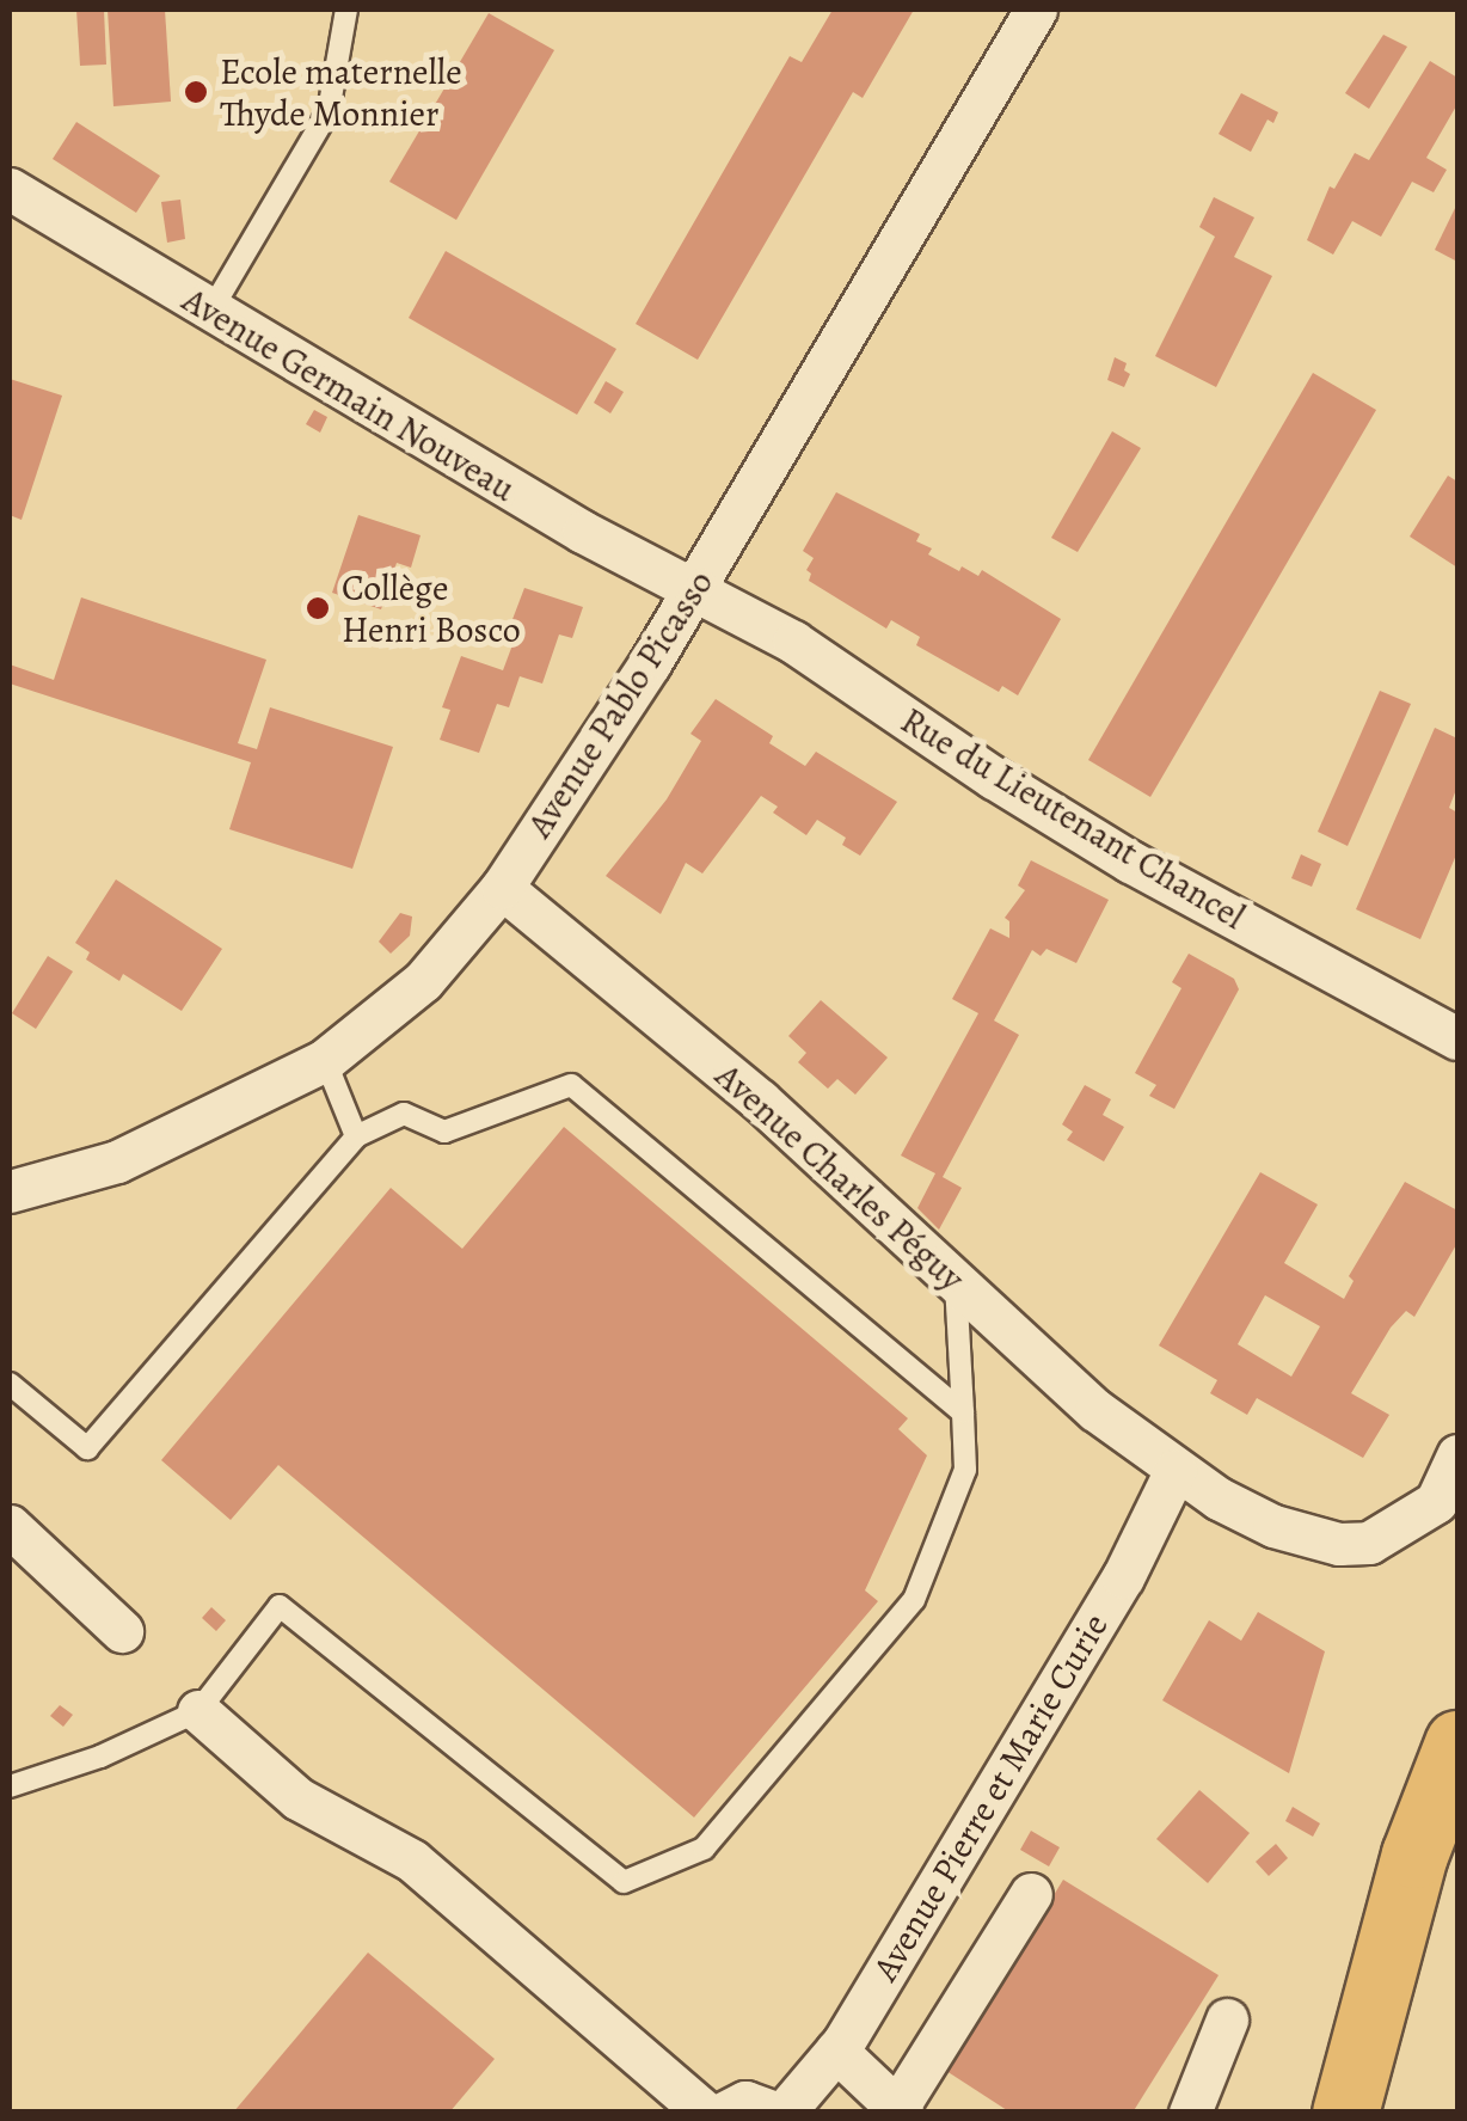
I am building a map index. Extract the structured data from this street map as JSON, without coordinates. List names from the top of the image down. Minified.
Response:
{"streets":{"street":["Avenue Germain Nouveau","Avenue Pablo Picasso","Rue du Lieutenant Chancel","Avenue Charles Péguy","Avenue Pierre et Marie Curie"]},"crossings":[["Avenue Germain Nouveau","Avenue Pablo Picasso"],["Avenue Germain Nouveau","Rue du Lieutenant Chancel"],["Avenue Pablo Picasso","Rue du Lieutenant Chancel"],["Avenue Pablo Picasso","Avenue Charles Péguy"],["Avenue Charles Péguy","Avenue Pierre et Marie Curie"]],"places":["Ecole maternelle Thyde Monnier","Collège Henri Bosco"]}
